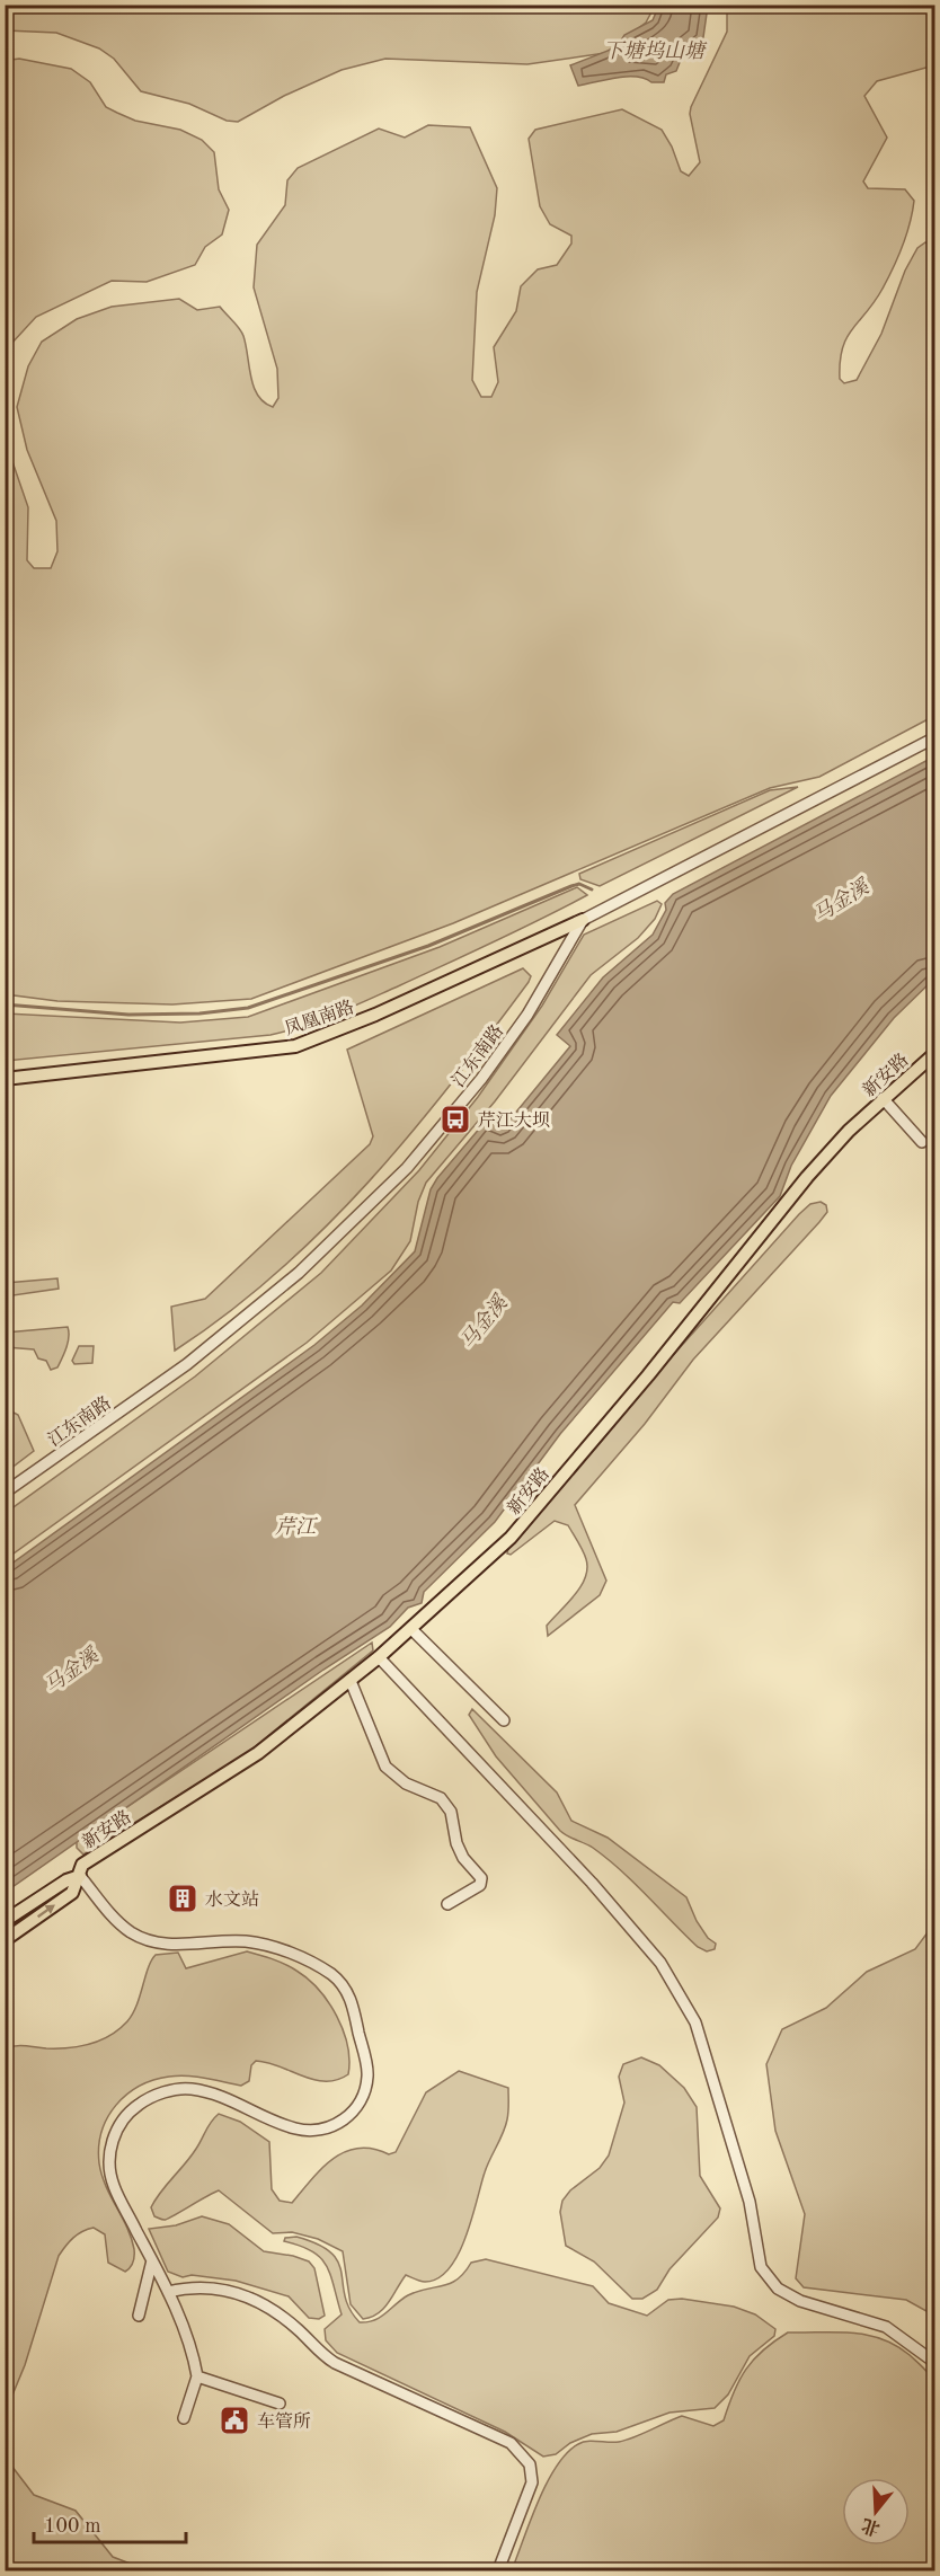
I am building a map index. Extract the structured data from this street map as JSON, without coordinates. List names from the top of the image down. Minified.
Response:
{"streets":{"main road":["凤凰南路","新安路"],"street":["江东南路"]},"crossings":[["凤凰南路","江东南路"]],"water":["下塘坞山塘","马金溪","芹江"],"places":{"bus stop":["芹江大坝"],"building":["水文站"],"public building":["车管所"]},"scale_bar":"100 m","north":"bottom"}
